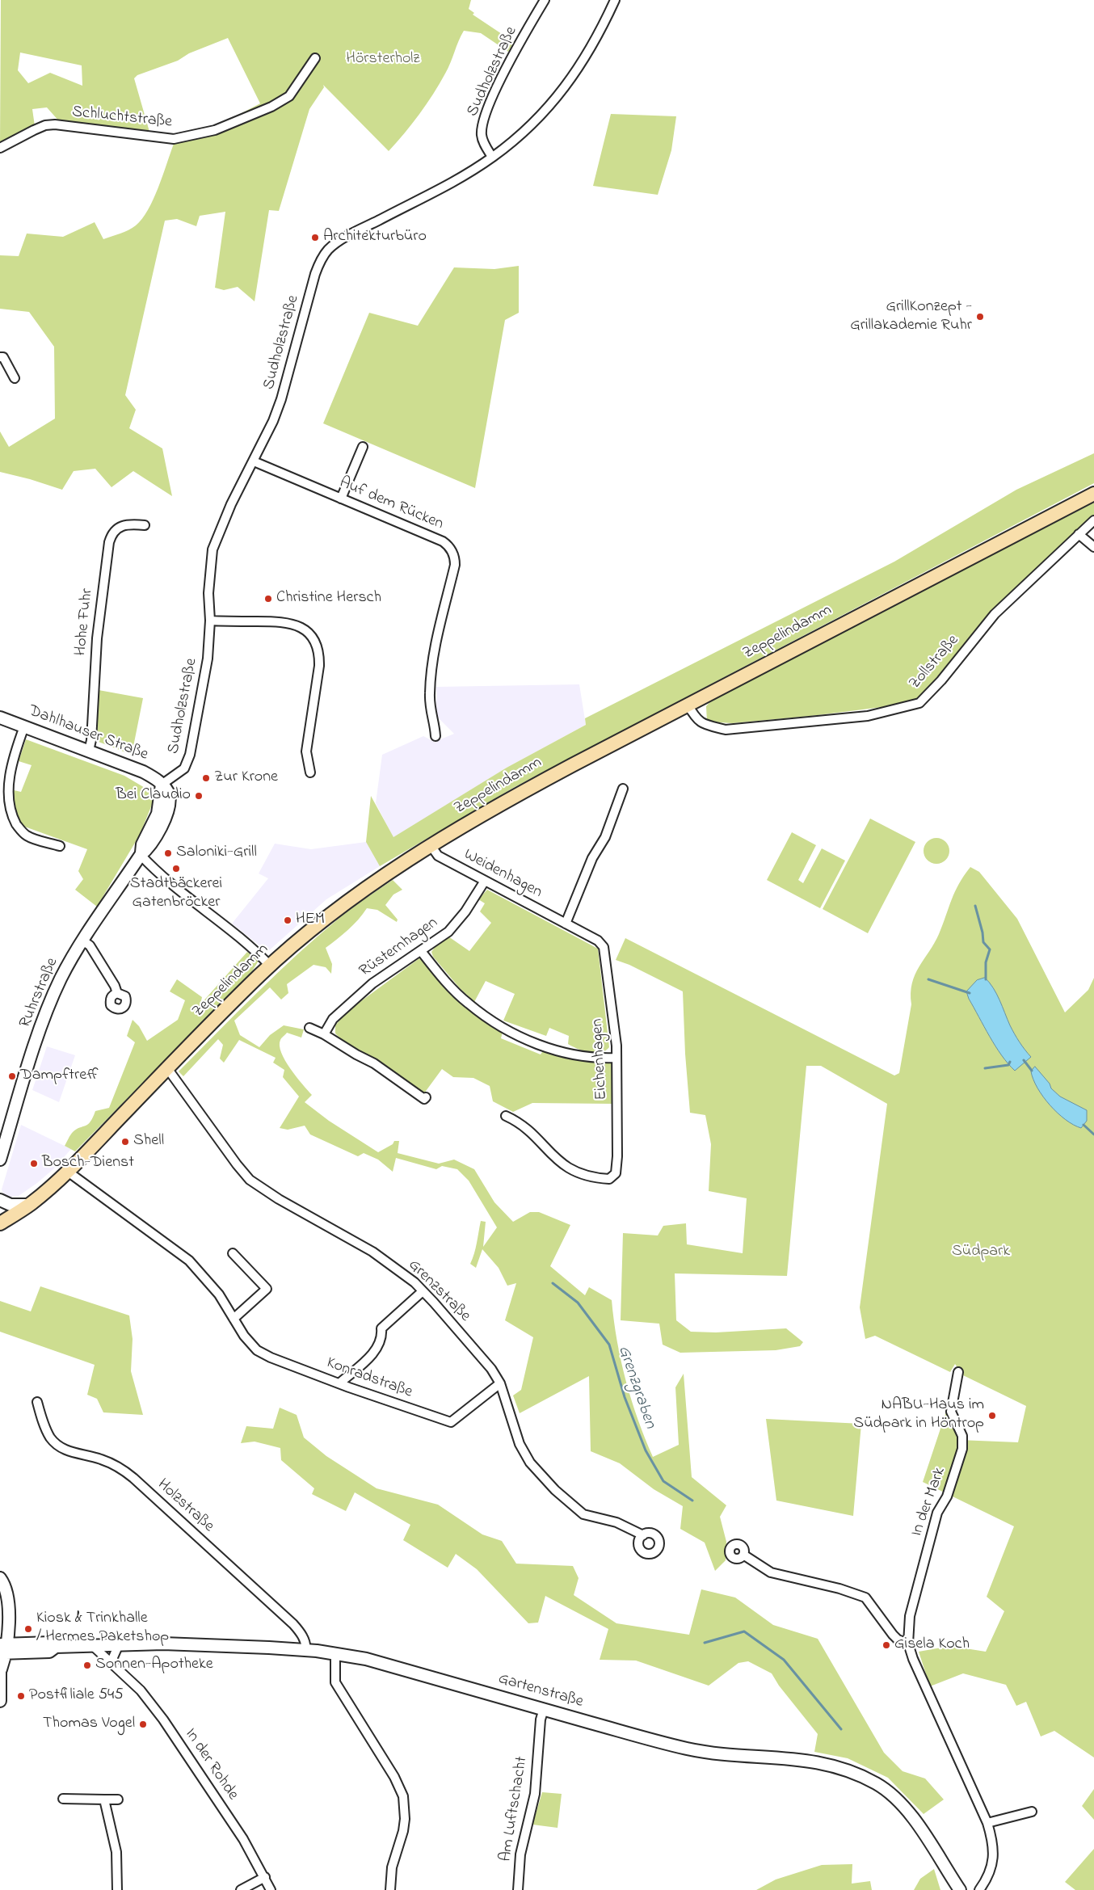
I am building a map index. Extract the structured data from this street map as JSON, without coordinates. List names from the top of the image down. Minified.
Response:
{"streets":{"main road":["Zeppelindamm"],"street":["Sudholzstraße","Schluchtstraße","Auf dem Rücken","Hohe Fuhr","Zollstraße","Dahlhauser Straße","Weidenhagen","Rüsternhagen","Ruhrstraße","Eichenhagen","Grenzstraße","Konradstraße","In der Mark","Holzstraße","Gartenstraße","In der Rohde","Am Luftschacht"]},"crossings":[["Sudholzstraße","Auf dem Rücken"],["Sudholzstraße","Dahlhauser Straße"],["Sudholzstraße","Ruhrstraße"],["Hohe Fuhr","Dahlhauser Straße"],["Zeppelindamm","Zollstraße"],["Zeppelindamm","Weidenhagen"],["Zeppelindamm","Grenzstraße"],["Zeppelindamm","Konradstraße"],["Dahlhauser Straße","Ruhrstraße"],["Weidenhagen","Rüsternhagen"],["Weidenhagen","Eichenhagen"],["Grenzstraße","Konradstraße"],["Holzstraße","Gartenstraße"],["Gartenstraße","In der Rohde"],["Gartenstraße","Am Luftschacht"]],"water":["Grenzgraben"],"parks":["Hörsterholz","Südpark"],"places":["Architekturbüro","GrillKonzept - Grillakademie Ruhr","Christine Hersch","Zur Krone","Bei Claudio","Saloniki-Grill","Stadtbäckerei Gatenbröcker","HEM","Dampftreff","Shell","Bosch-Dienst","NABU-Haus im Südpark in Höntrop","Kiosk & Trinkhalle / Hermes Paketshop","Gisela Koch","Sonnen-Apotheke","Postfiliale 545","Thomas Vogel"]}
